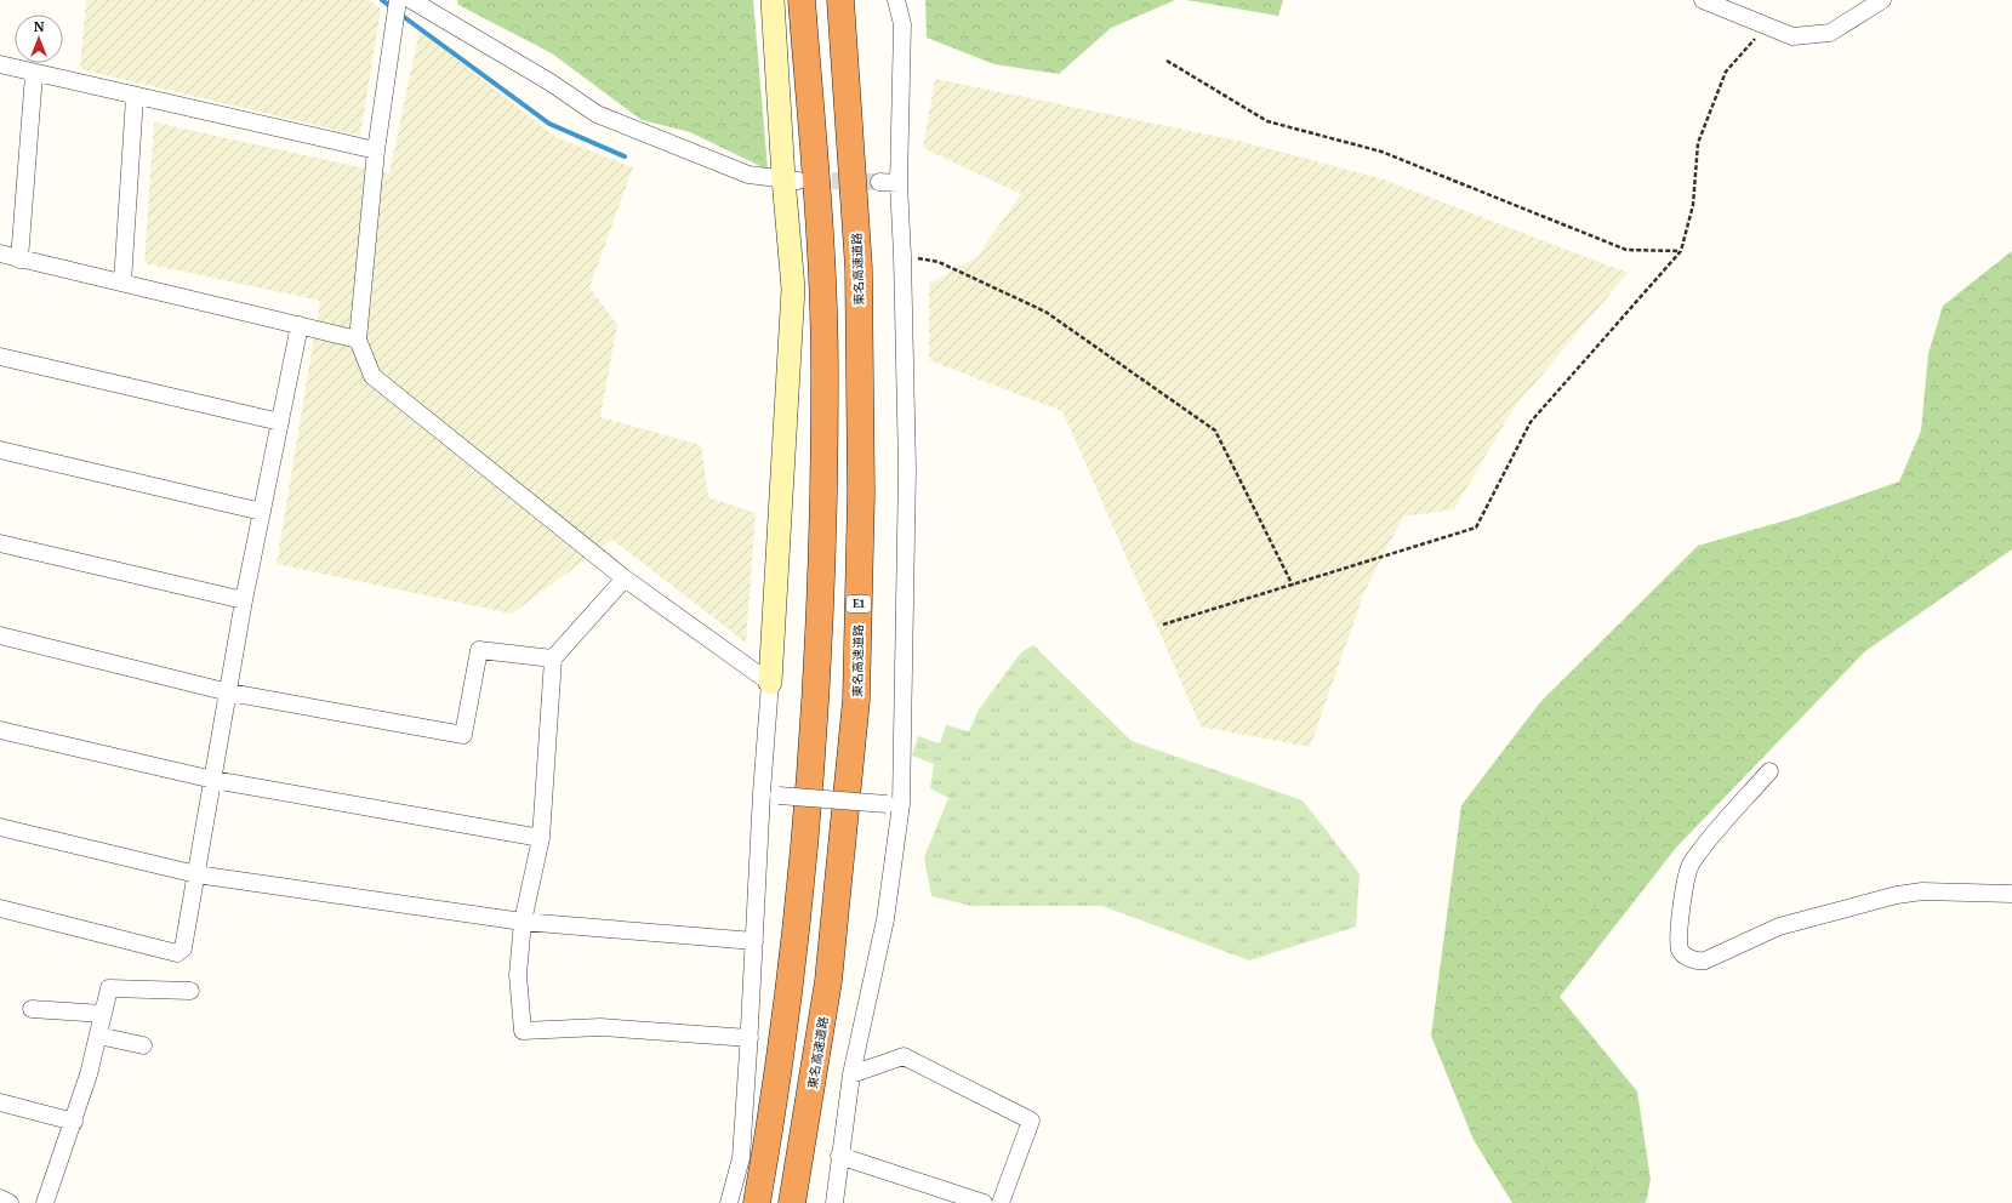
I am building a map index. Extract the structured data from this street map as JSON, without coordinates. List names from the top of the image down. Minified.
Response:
{"streets":{"highway":["東名高速道路","E1"]},"north":"top"}
